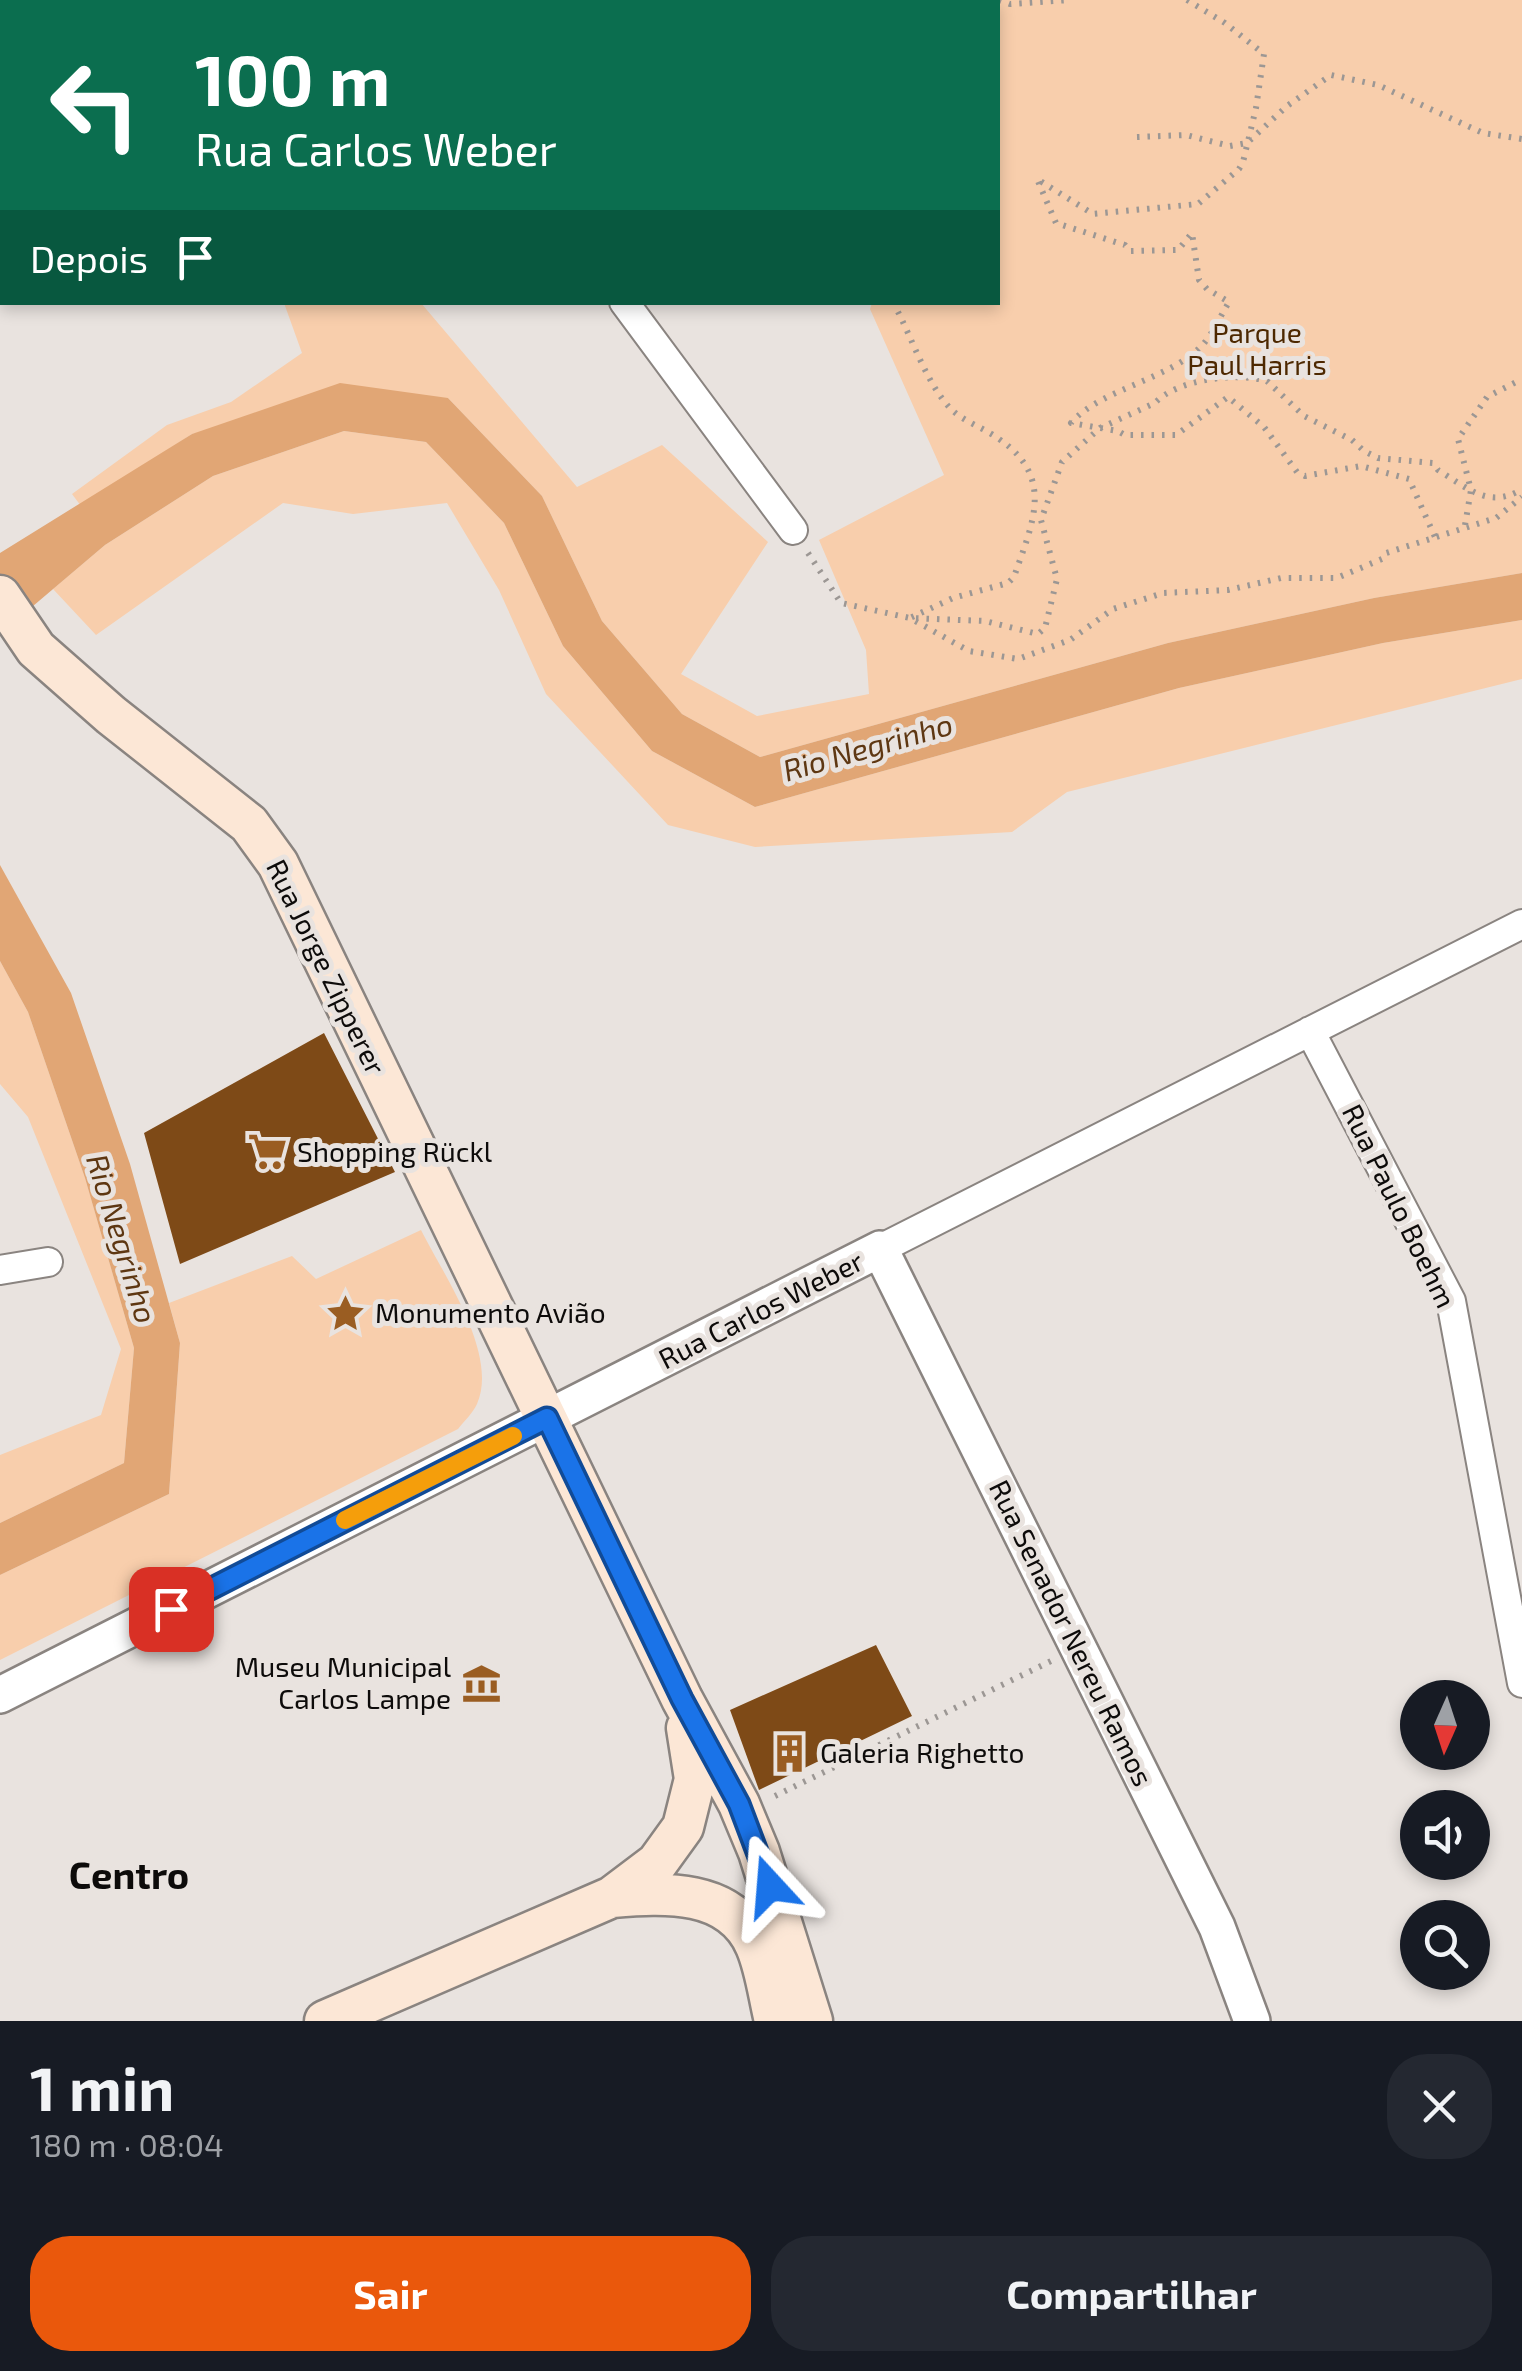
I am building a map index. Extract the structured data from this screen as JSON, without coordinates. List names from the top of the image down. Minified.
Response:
{"streets":{"main road":["Rua Jorge Zipperer"],"street":["Rua Paulo Boehm","Rua Carlos Weber","Rua Senador Nereu Ramos"]},"crossings":[["Rua Jorge Zipperer","Rua Carlos Weber"],["Rua Paulo Boehm","Rua Carlos Weber"],["Rua Carlos Weber","Rua Senador Nereu Ramos"]],"districts":["Centro"],"water":["Rio Negrinho"],"parks":["Parque Paul Harris"],"places":{"supermarket":["Shopping Rückl"],"place":["Monumento Avião"],"museum":["Museu Municipal Carlos Lampe"],"building":["Galeria Righetto"]},"north":"bottom","page":{"turn":["100 m","Rua Carlos Weber"],"then":"Depois","heading":["1 min","180 m · 08:04"],"buttons":["Sair","Compartilhar"]}}
